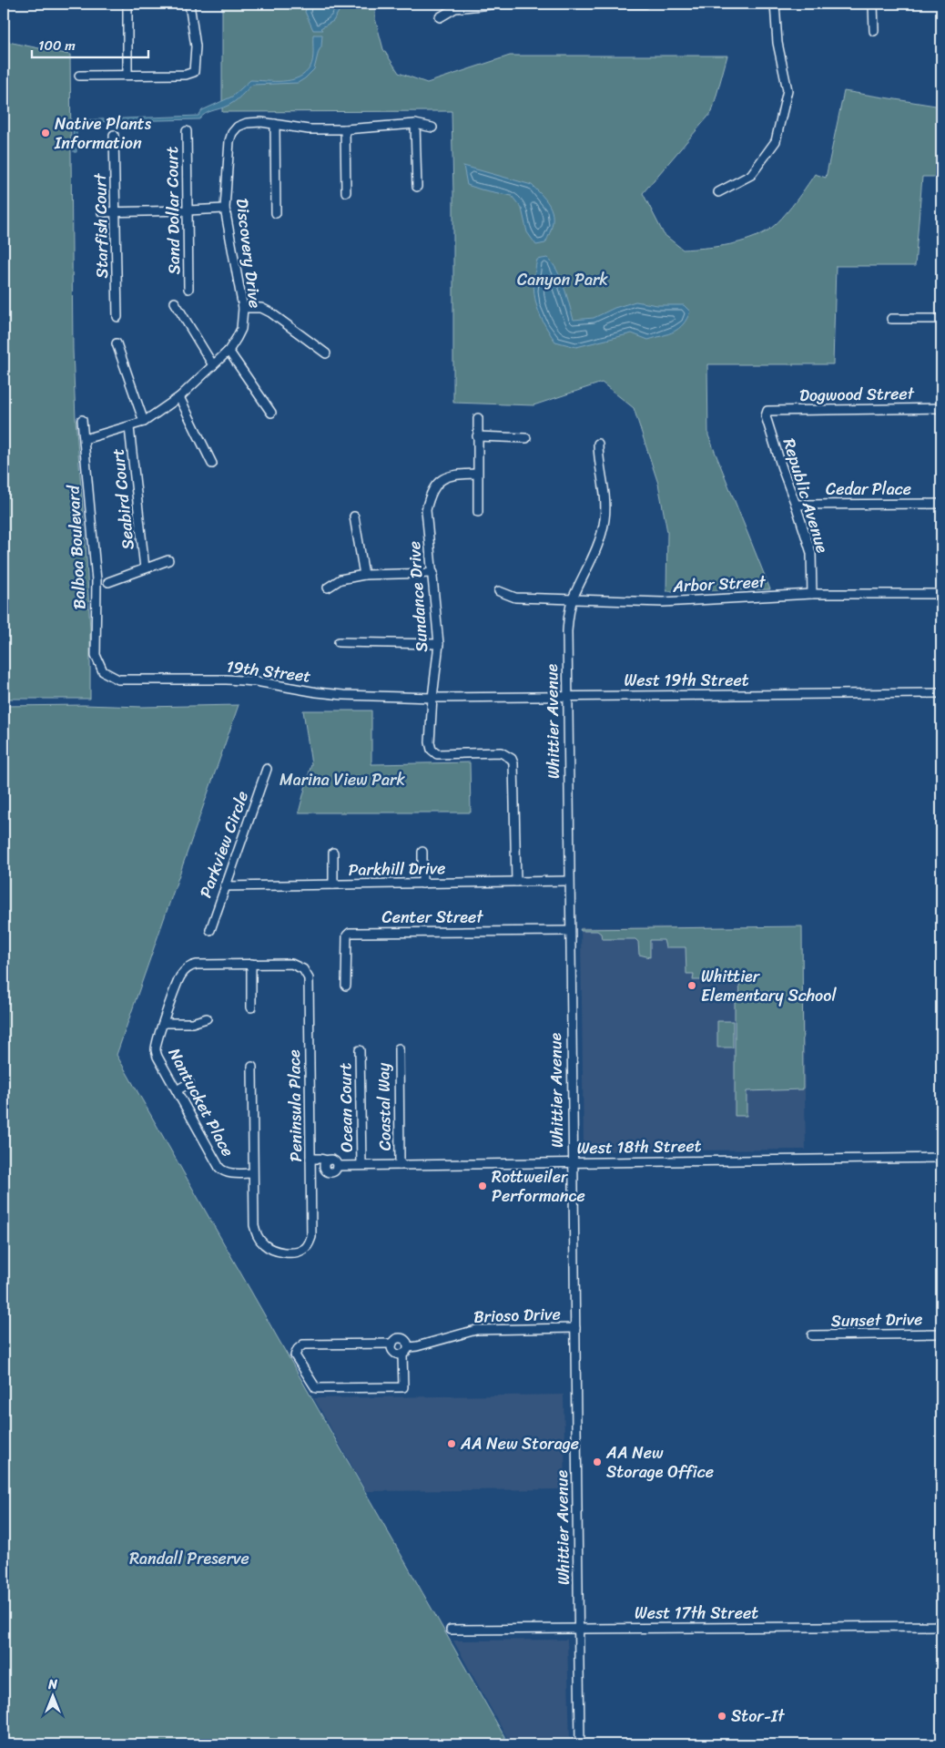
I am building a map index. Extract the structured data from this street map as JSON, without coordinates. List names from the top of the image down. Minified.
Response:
{"streets":{"street":["Sand Dollar Court","Starfish Court","Discovery Drive","Dogwood Street","Cedar Place","Republic Avenue","Seabird Court","Balboa Boulevard","Arbor Street","Sundance Drive","19th Street","West 19th Street","Whittier Avenue","Parkview Circle","Parkhill Drive","Center Street","Nantucket Place","Peninsula Place","Coastal Way","Ocean Court","West 18th Street","Brioso Drive","Sunset Drive","West 17th Street"]},"crossings":[["Discovery Drive","Seabird Court"],["Discovery Drive","Balboa Boulevard"],["Dogwood Street","Republic Avenue"],["Cedar Place","Republic Avenue"],["Republic Avenue","Arbor Street"],["Balboa Boulevard","19th Street"],["Arbor Street","Whittier Avenue"],["Sundance Drive","19th Street"],["Sundance Drive","West 19th Street"],["Sundance Drive","Parkhill Drive"],["19th Street","West 19th Street"],["West 19th Street","Whittier Avenue"],["Whittier Avenue","Parkhill Drive"],["Whittier Avenue","Center Street"],["Whittier Avenue","West 18th Street"],["Whittier Avenue","Brioso Drive"],["Whittier Avenue","West 17th Street"],["Parkview Circle","Parkhill Drive"],["Nantucket Place","Peninsula Place"],["Peninsula Place","West 18th Street"],["Coastal Way","West 18th Street"],["Ocean Court","West 18th Street"]],"parks":["Canyon Park","Marina View Park","Randall Preserve"],"places":["Native Plants Information","Whittier Elementary School","Rottweiler Performance","AA New Storage","AA New Storage Office","Stor-It"],"scale_bar":"100 m","north":"top"}
